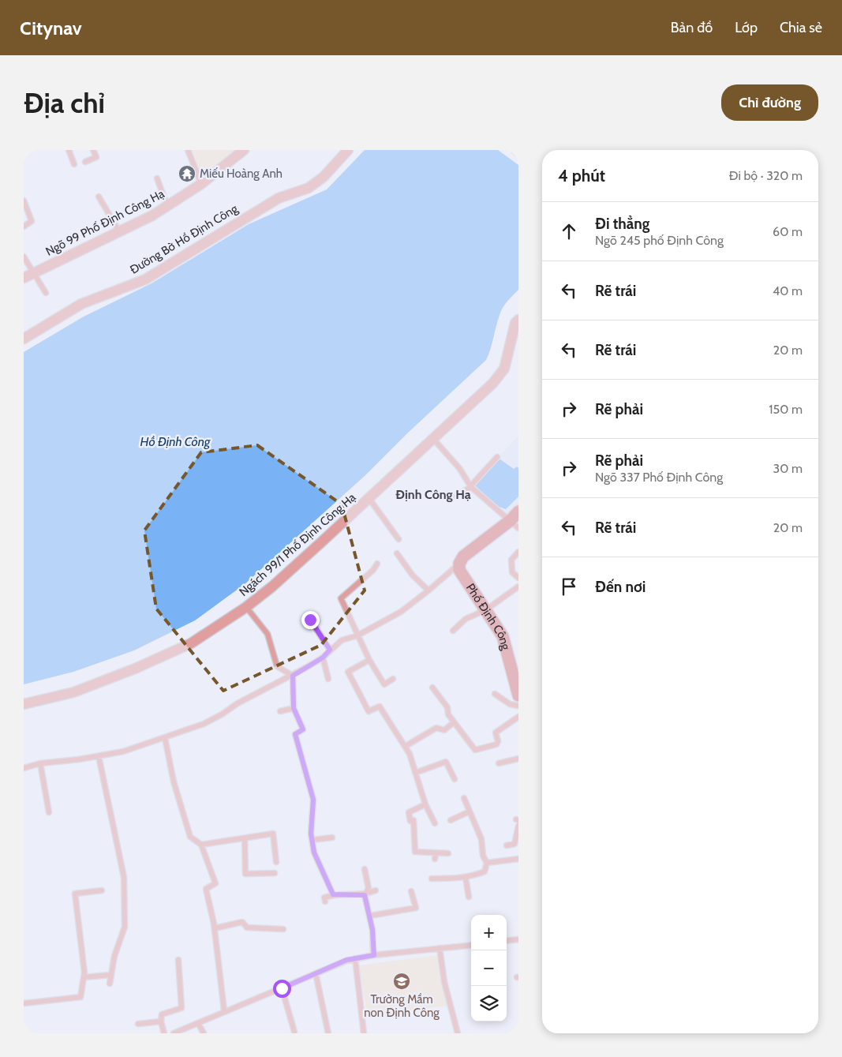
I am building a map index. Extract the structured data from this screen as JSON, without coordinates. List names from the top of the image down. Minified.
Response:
{"streets":{"street":["Ngõ 99 Phố Định Công Hạ","Đường Bờ Hồ Định Công","Ngách 99/1 Phố Định Công Hạ","Phố Định Công"]},"districts":["Định Công Hạ"],"water":["Hồ Định Công"],"places":{"temple":["Miếu Hoàng Anh"],"school or university":["Trường Mầm non Định Công"]},"page":{"header":"Citynav","nav":["Bản đồ","Lớp","Chia sẻ"],"buttons":"Chỉ đường","title":"Địa chỉ","heading":["4 phút","Đi bộ · 320 m"],"list":[["Đi thẳng","Ngõ 245 phố Định Công","60 m"],["Rẽ trái","40 m"],["Rẽ trái","20 m"],["Rẽ phải","150 m"],["Rẽ phải","Ngõ 337 Phố Định Công","30 m"],["Rẽ trái","20 m"],"Đến nơi"],"map_buttons":["+","−"]}}
